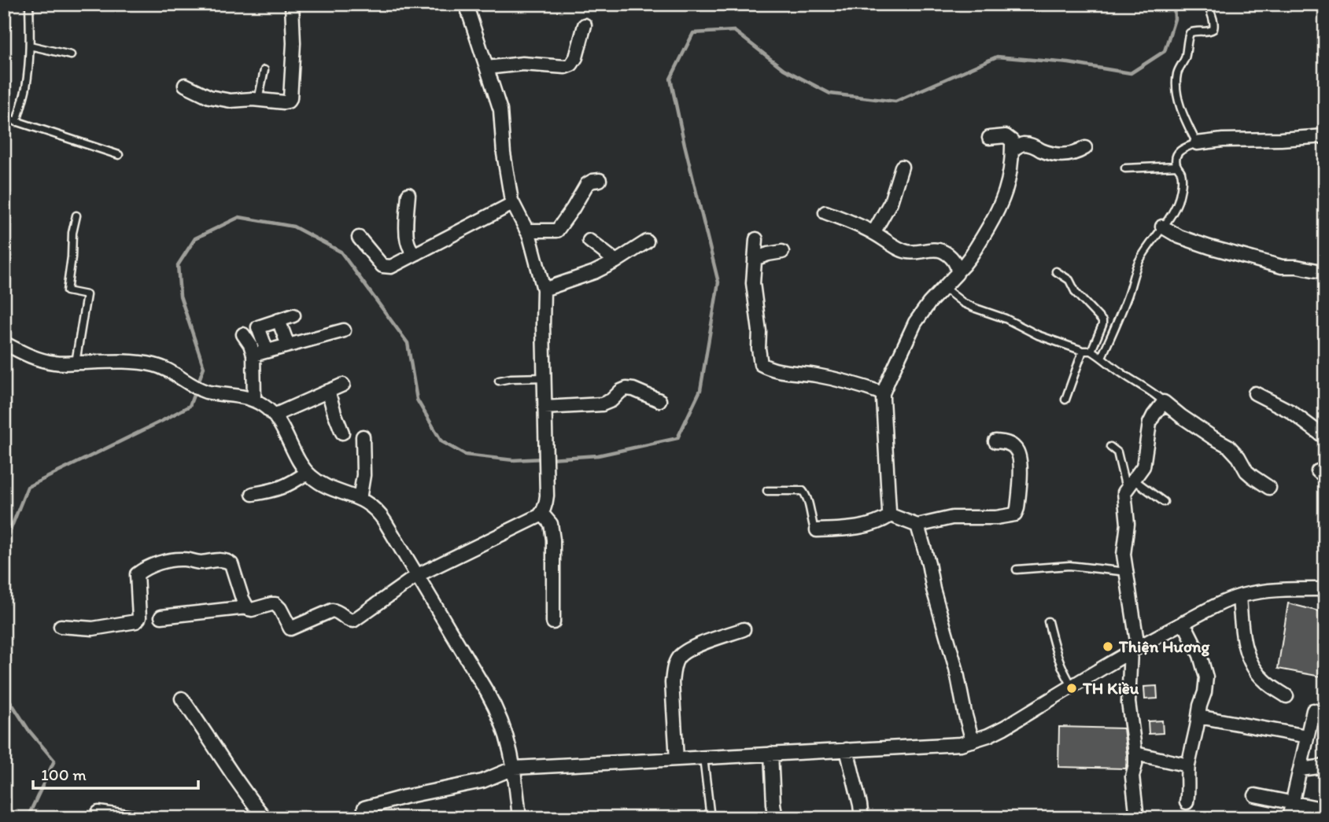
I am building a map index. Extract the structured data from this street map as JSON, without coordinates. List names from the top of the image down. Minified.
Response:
{"places":["Thiện Hương","TH Kiều"],"scale_bar":"100 m"}
